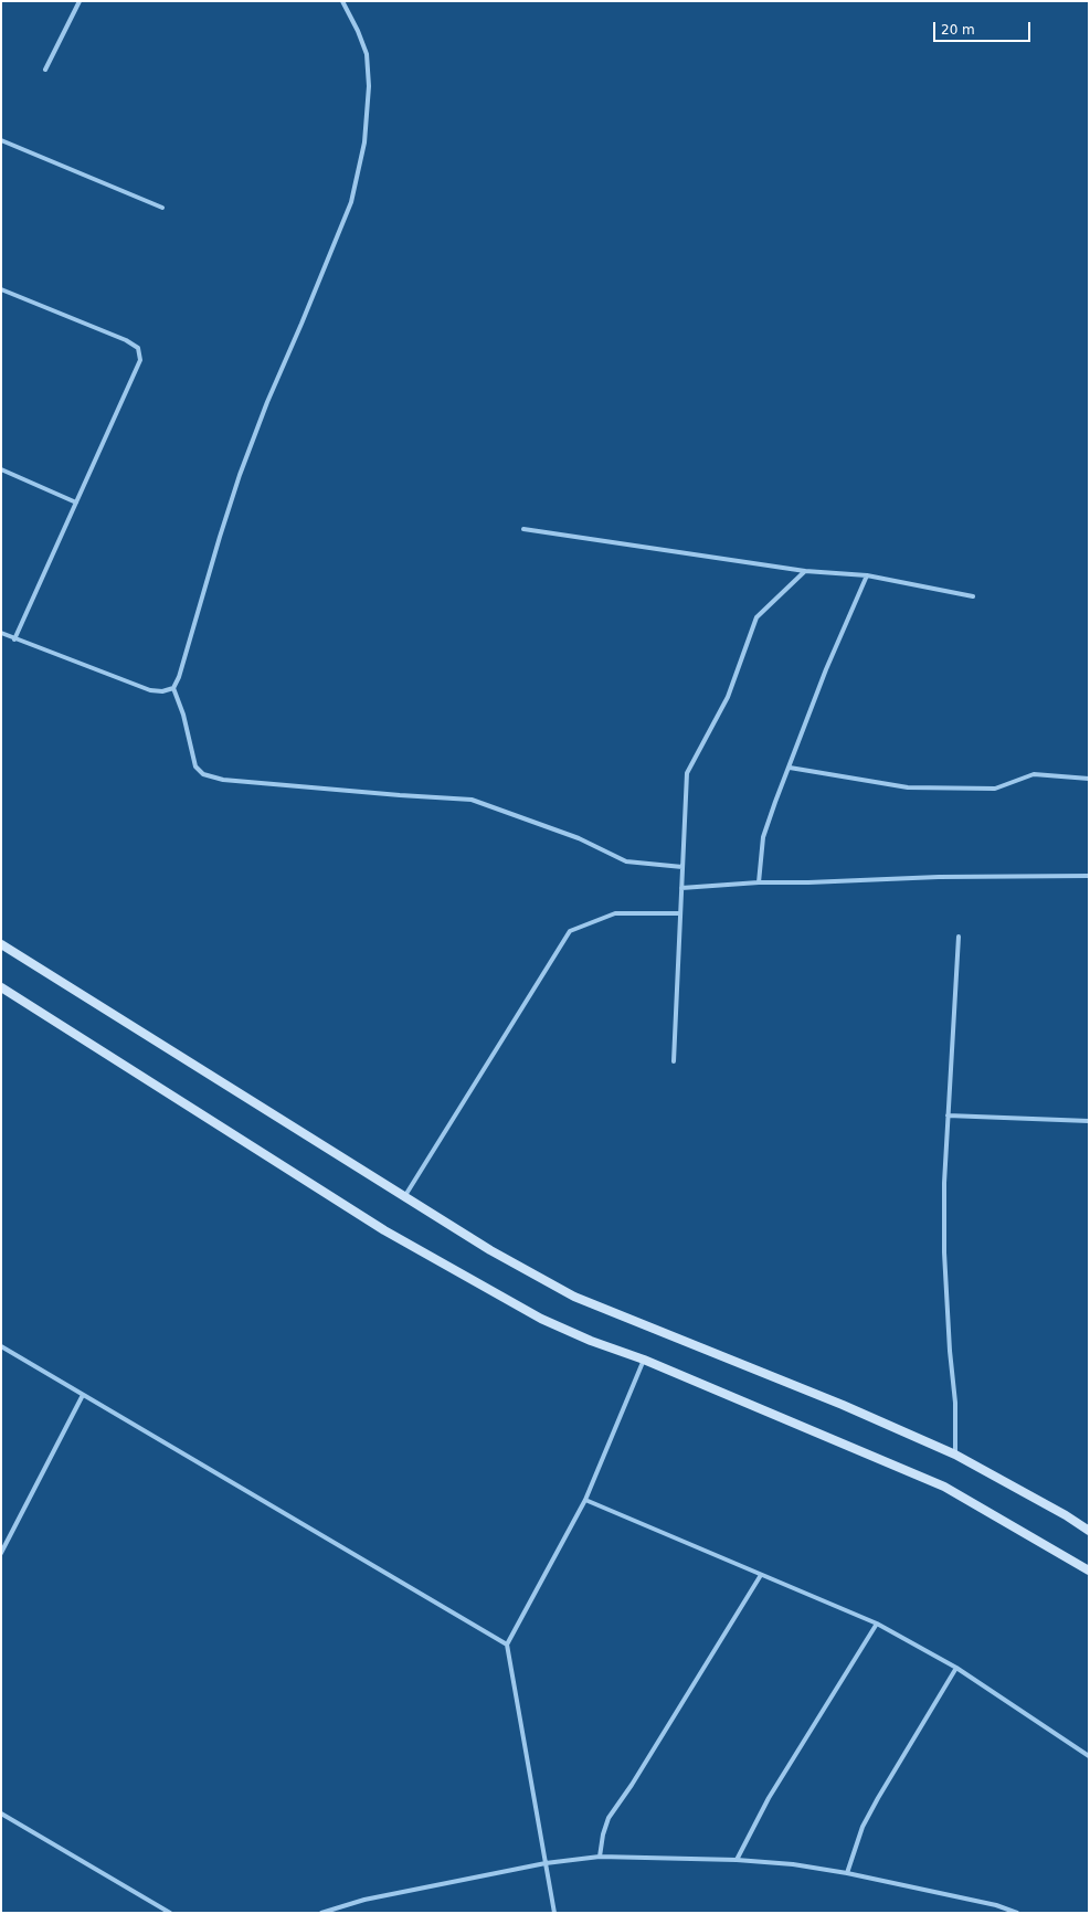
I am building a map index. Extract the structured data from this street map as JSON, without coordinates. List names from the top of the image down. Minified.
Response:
{"scale_bar":"20 m"}
